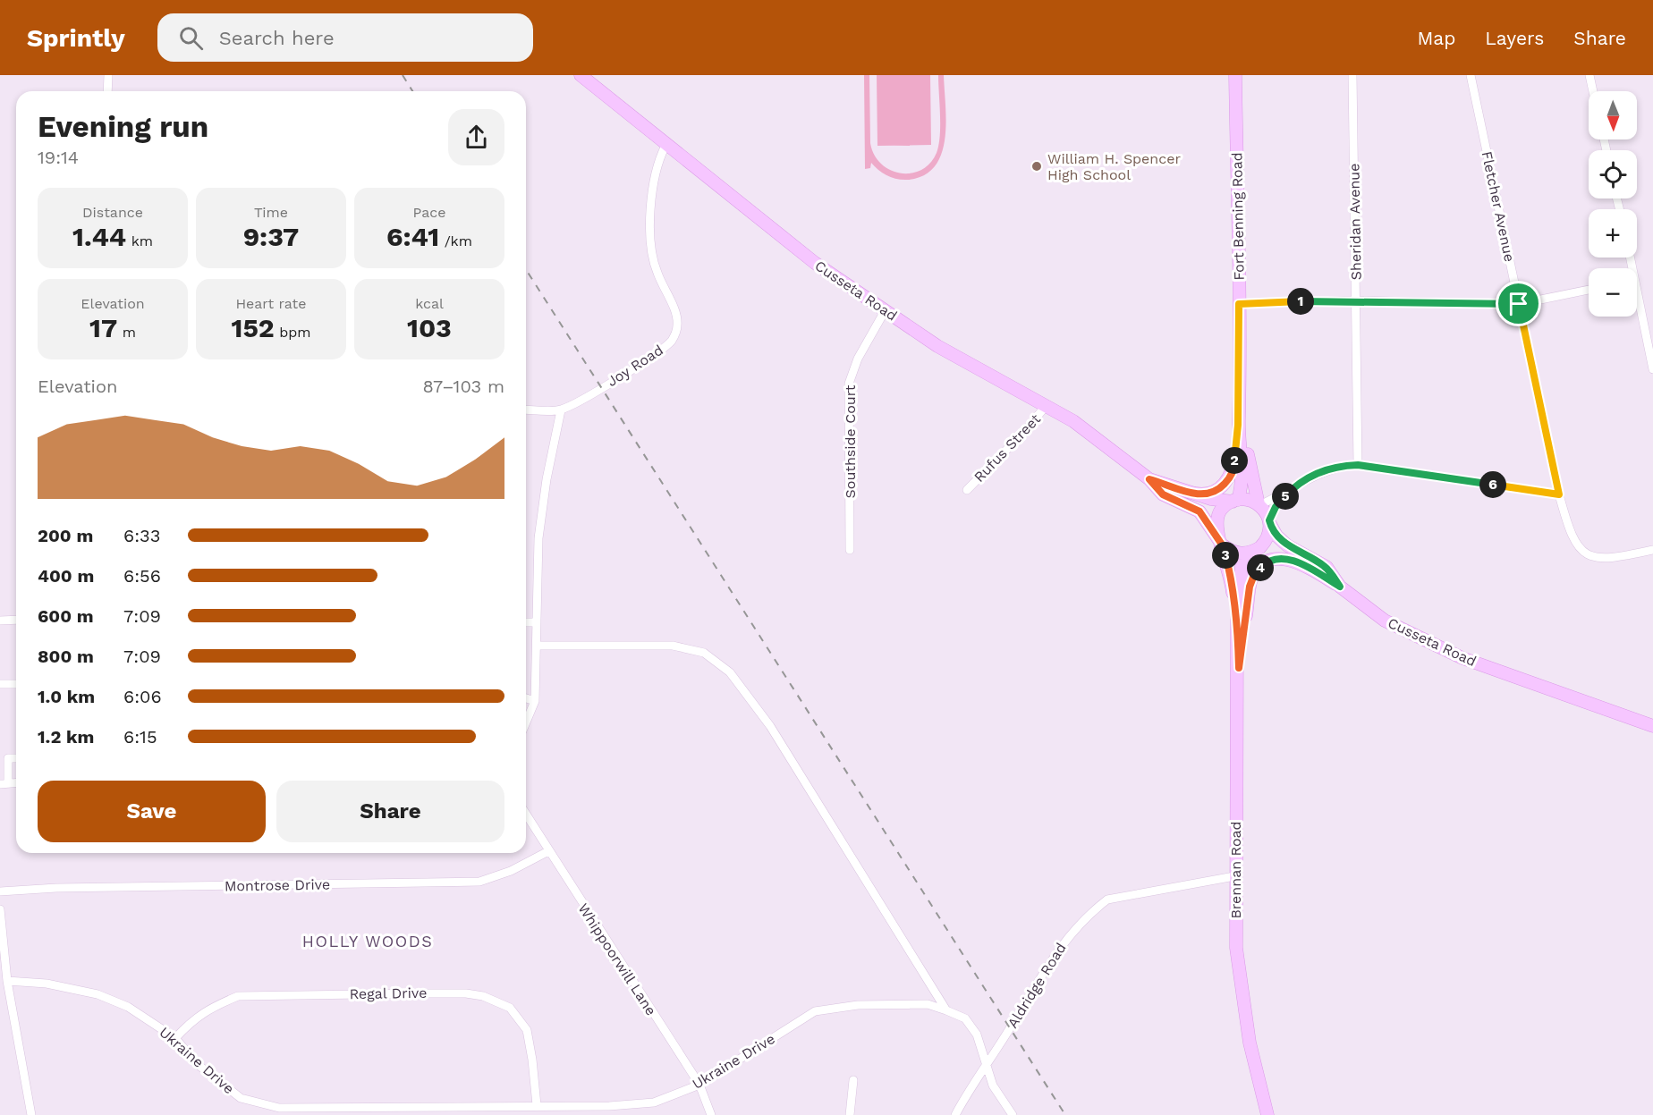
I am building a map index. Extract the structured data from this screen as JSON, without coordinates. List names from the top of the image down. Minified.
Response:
{"streets":{"street":["Fletcher Avenue","Fort Benning Road","Sheridan Avenue","Cusseta Road","Joy Road","Southside Court","Rufus Street","Brennan Road","Montrose Drive","Whippoorwill Lane","Aldridge Road","Regal Drive","Ukraine Drive"]},"crossings":[["Fort Benning Road","Cusseta Road"],["Fort Benning Road","Brennan Road"],["Cusseta Road","Joy Road"],["Cusseta Road","Southside Court"],["Cusseta Road","Rufus Street"],["Cusseta Road","Brennan Road"],["Brennan Road","Aldridge Road"],["Montrose Drive","Whippoorwill Lane"],["Whippoorwill Lane","Ukraine Drive"],["Regal Drive","Ukraine Drive"]],"districts":["HOLLY WOODS"],"places":["William H. Spencer High School"],"north":"bottom","page":{"header":"Sprintly","search":"Search here","nav":["Map","Layers","Share"],"map_buttons":["+","−"],"heading":["Evening run","19:14"],"stats":[["Distance","1.44 km"],["Time","9:37"],["Pace","6:41 /km"],["Elevation","17 m"],["Heart rate","152 bpm"],["kcal","103"]],"pins":["1","2","6","5","3","4"],"chart":["Elevation","87–103 m"],"list":[{"name":"200 m","note":"6:33"},{"name":"400 m","note":"6:56"},{"name":"600 m","note":"7:09"},{"name":"800 m","note":"7:09"},{"name":"1.0 km","note":"6:06"},{"name":"1.2 km","note":"6:15"}],"buttons":["Save","Share"]}}
